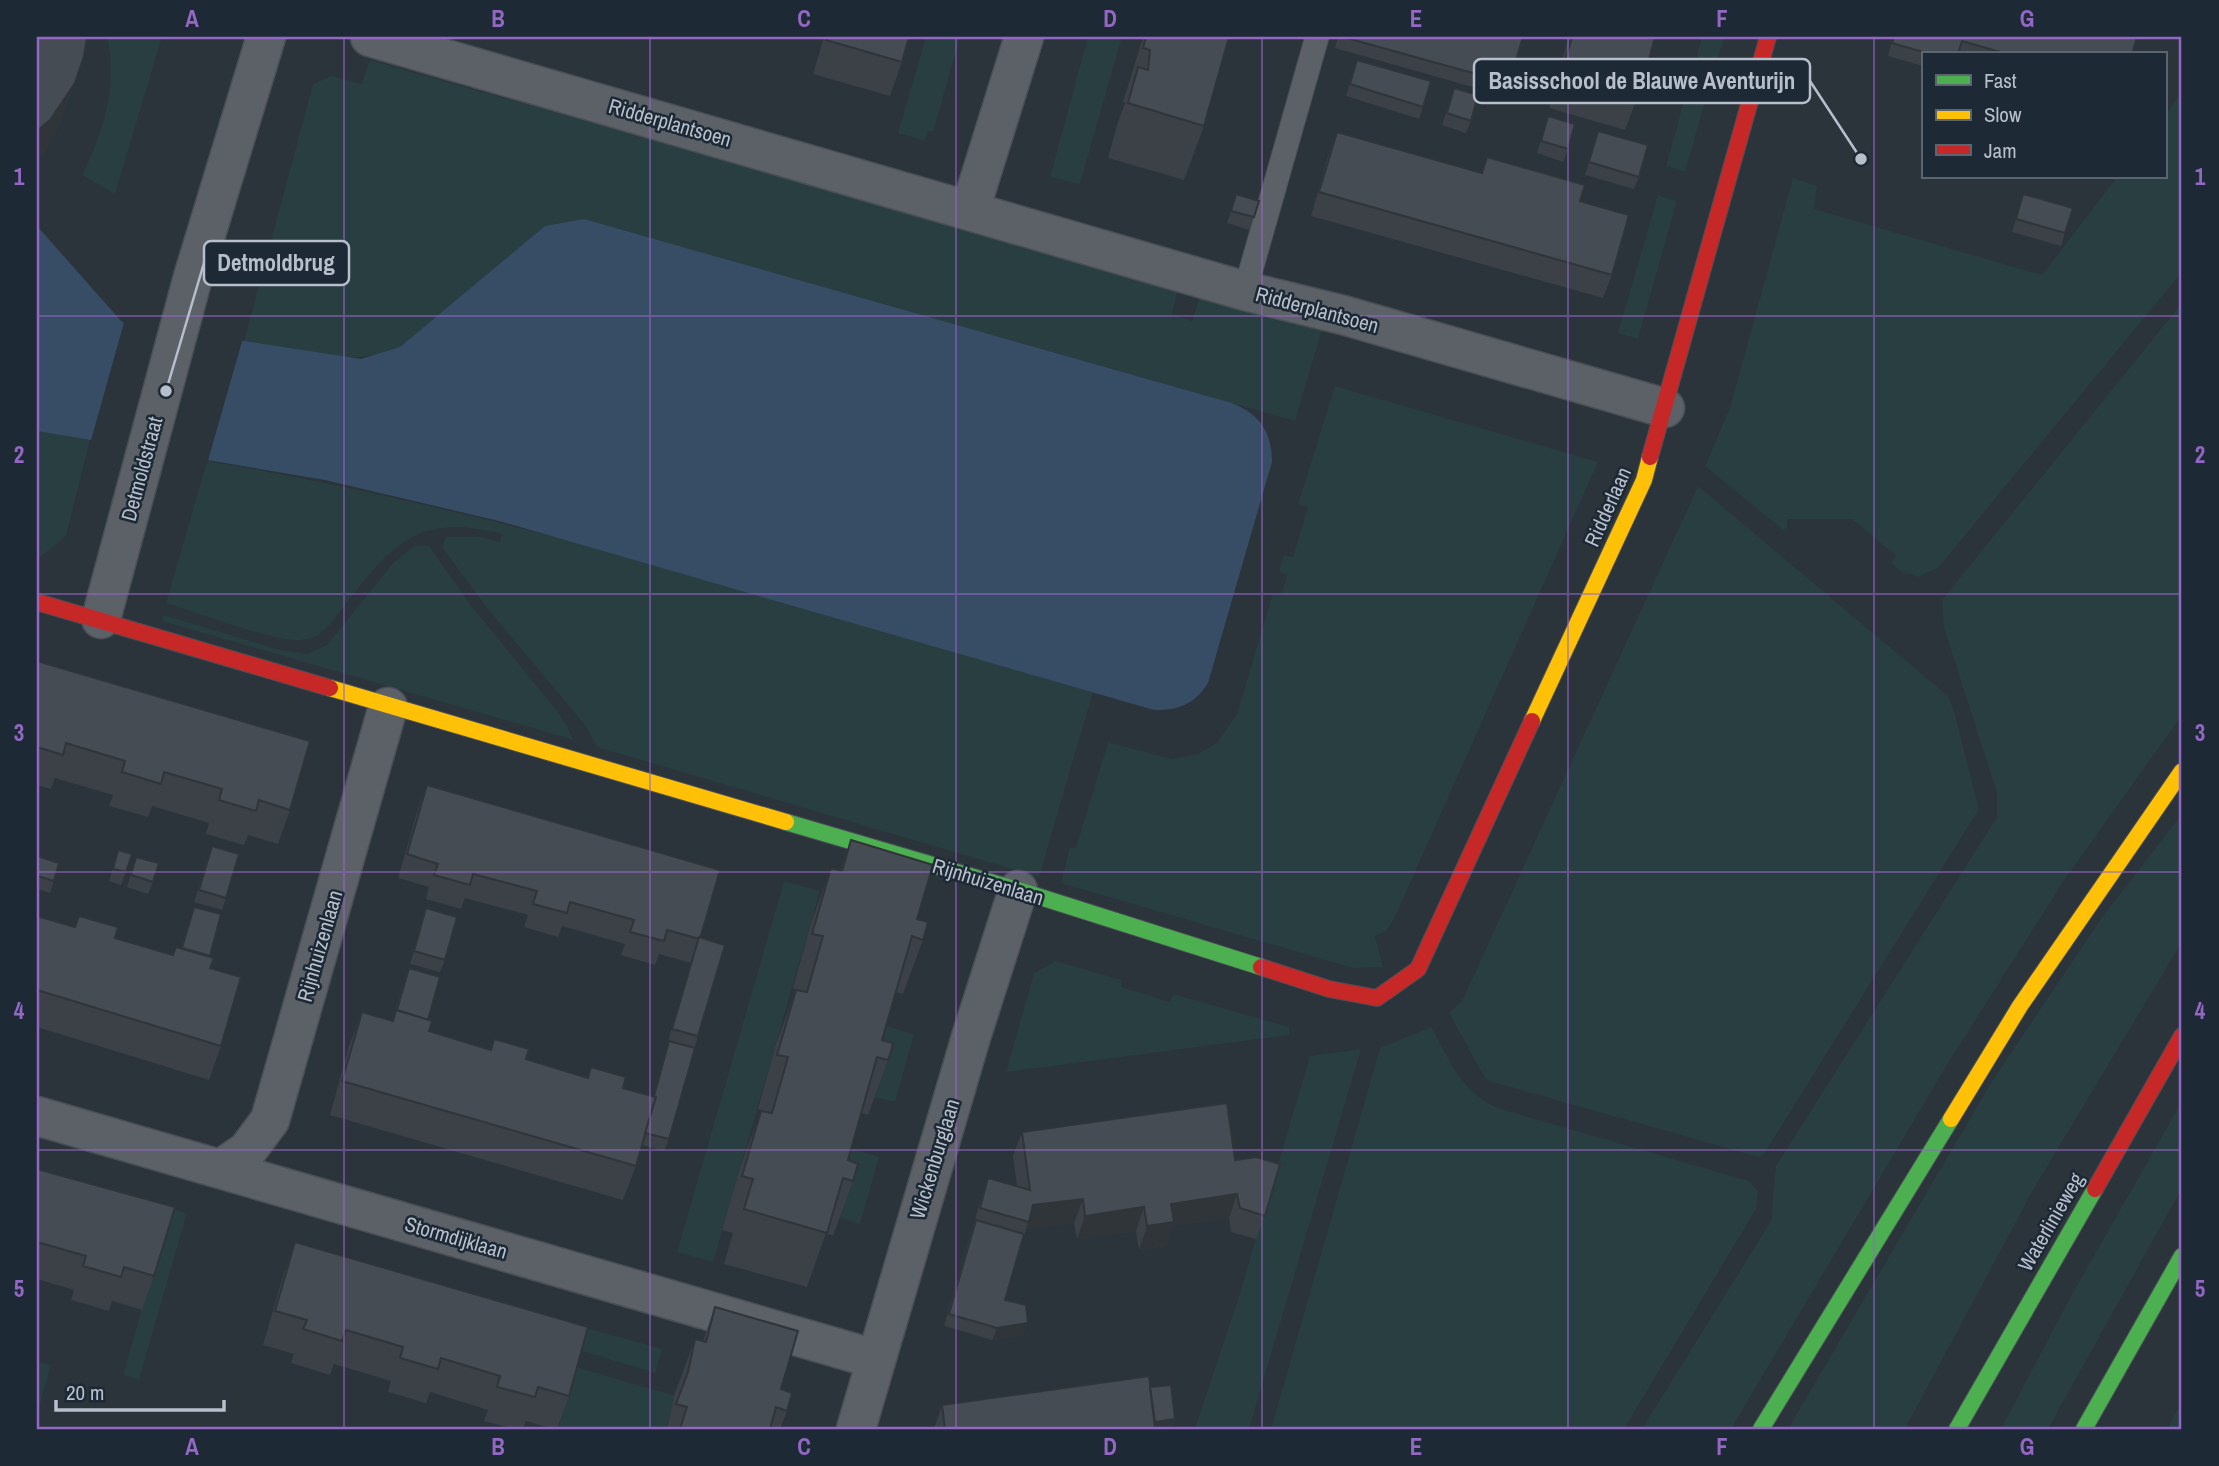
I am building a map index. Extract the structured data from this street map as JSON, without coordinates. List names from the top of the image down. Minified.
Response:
{"streets":{"street":["Ridderplantsoen","Detmoldstraat","Ridderlaan","Rijnhuizenlaan","Wickenburglaan","Waterlinieweg","Stormdijklaan"]},"crossings":[["Ridderplantsoen","Ridderlaan"],["Detmoldstraat","Rijnhuizenlaan"],["Ridderlaan","Rijnhuizenlaan"],["Rijnhuizenlaan","Wickenburglaan"],["Rijnhuizenlaan","Stormdijklaan"],["Wickenburglaan","Stormdijklaan"]],"places":["Basisschool de Blauwe Aventurijn","Detmoldbrug"],"legend":["Fast","Slow","Jam"],"scale_bar":"20 m","grid":{"columns":["A","B","C","D","E","F","G"],"rows":["1","2","3","4","5"]}}
